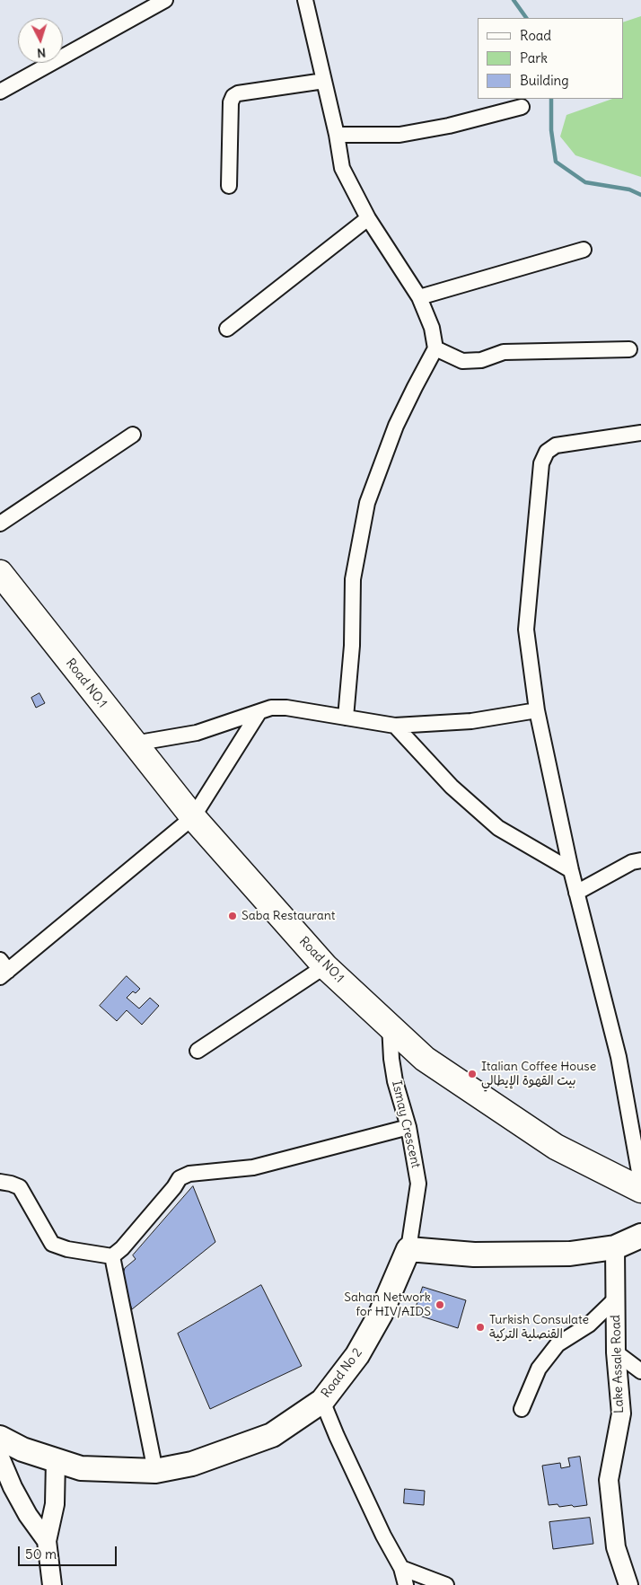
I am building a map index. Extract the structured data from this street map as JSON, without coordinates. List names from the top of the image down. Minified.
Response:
{"streets":{"highway":["Road NO.1"],"main road":["Road No 2"],"street":["Ismay Crescent","Lake Assale Road"]},"crossings":[["Road NO.1","Ismay Crescent"],["Ismay Crescent","Road No 2"]],"places":["Saba Restaurant","Italian Coffee House بيت القهوة الإيطالي","Sahan Network for HIV/AIDS","Turkish Consulate القنصلية التركية"],"legend":["Road","Park","Building"],"scale_bar":"50 m","north":"bottom"}
